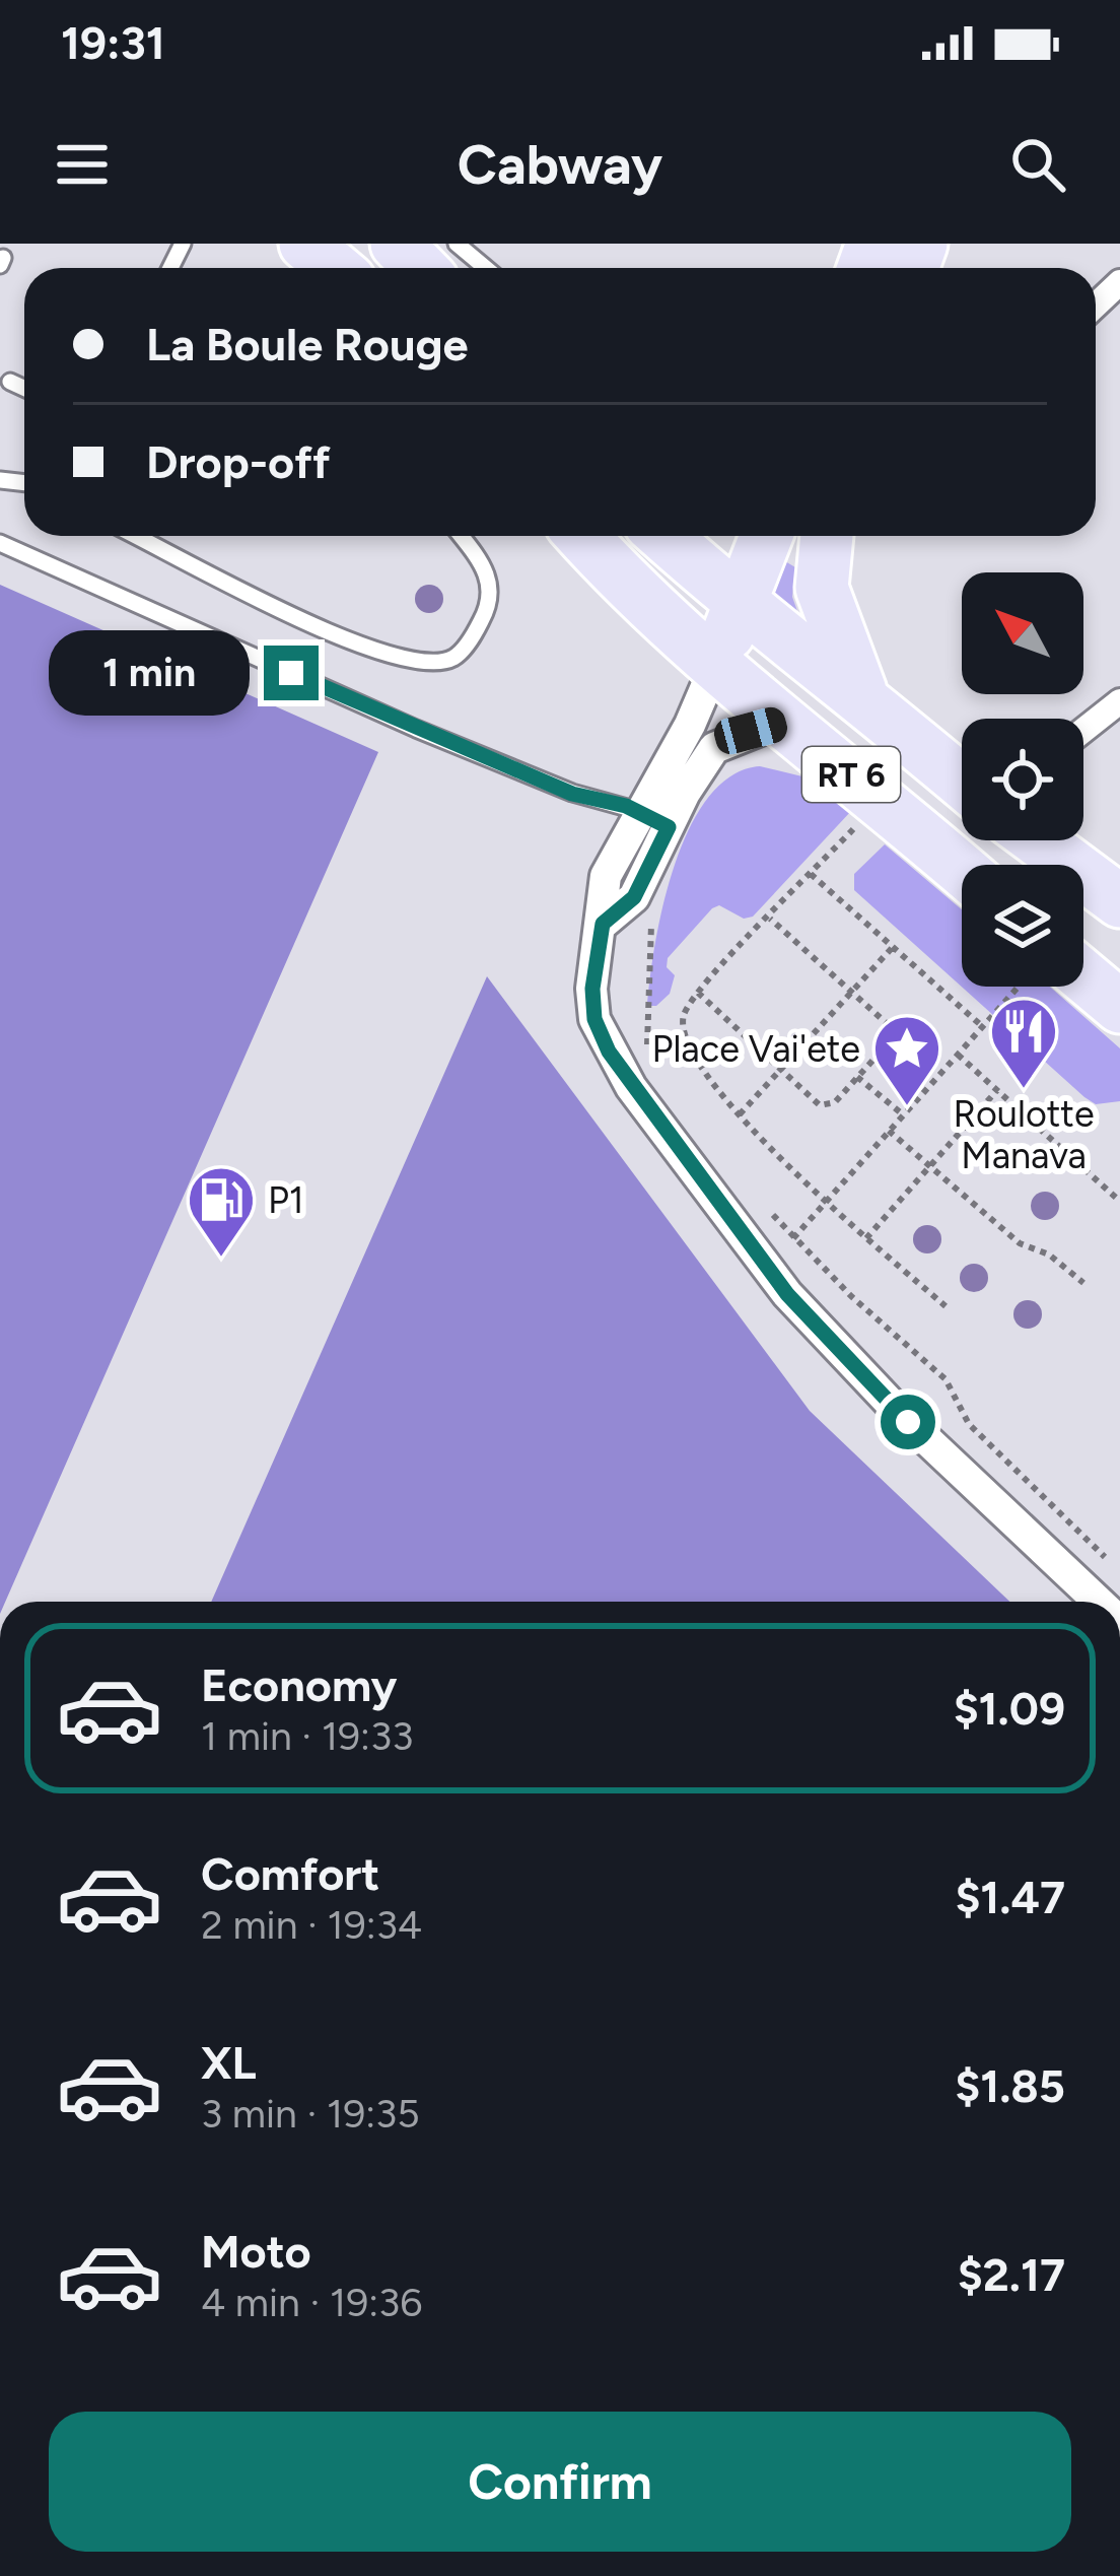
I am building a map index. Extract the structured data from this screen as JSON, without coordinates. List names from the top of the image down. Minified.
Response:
{"streets":{"main road":["RT 6"]},"places":{"restaurant":["Roulotte Manava"],"place":["Place Vai'ete"],"fuel station":["P1"]},"north":"top left","page":{"status":"19:31","header":"Cabway","banner":["La Boule Rouge","Drop-off"],"bubble":"1 min","list":[{"name":"Economy","note":"1 min · 19:33","value":"$1.09"},{"name":"Comfort","note":"2 min · 19:34","value":"$1.47"},{"name":"XL","note":"3 min · 19:35","value":"$1.85"},{"name":"Moto","note":"4 min · 19:36","value":"$2.17"}],"buttons":"Confirm"}}
